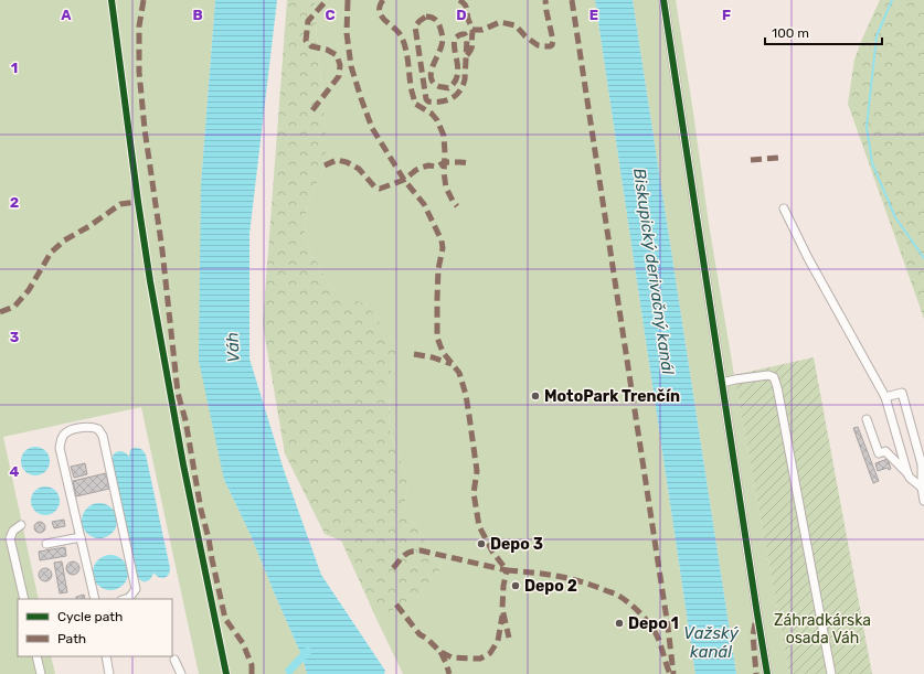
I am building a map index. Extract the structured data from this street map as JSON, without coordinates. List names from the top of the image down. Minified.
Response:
{"water":["Biskupický derivačný kanál","Váh","Važský kanál"],"parks":["Záhradkárska osada Váh"],"places":["MotoPark Trenčín","Depo 3","Depo 2","Depo 1"],"legend":["Cycle path","Path"],"scale_bar":"100 m","grid":{"columns":["A","B","C","D","E","F"],"rows":["1","2","3","4"]}}
